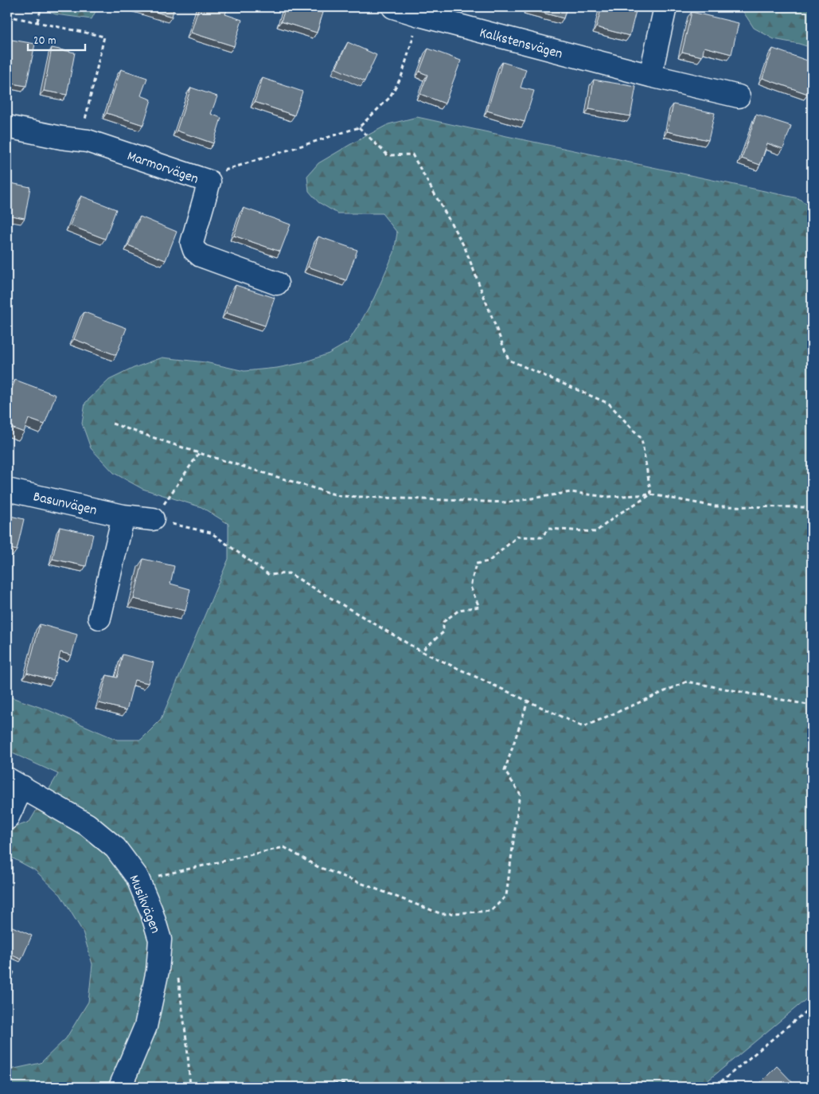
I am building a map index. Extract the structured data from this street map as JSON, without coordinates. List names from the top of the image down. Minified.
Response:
{"streets":{"street":["Kalkstensvägen","Marmorvägen","Basunvägen","Musikvägen"]},"scale_bar":"20 m"}
